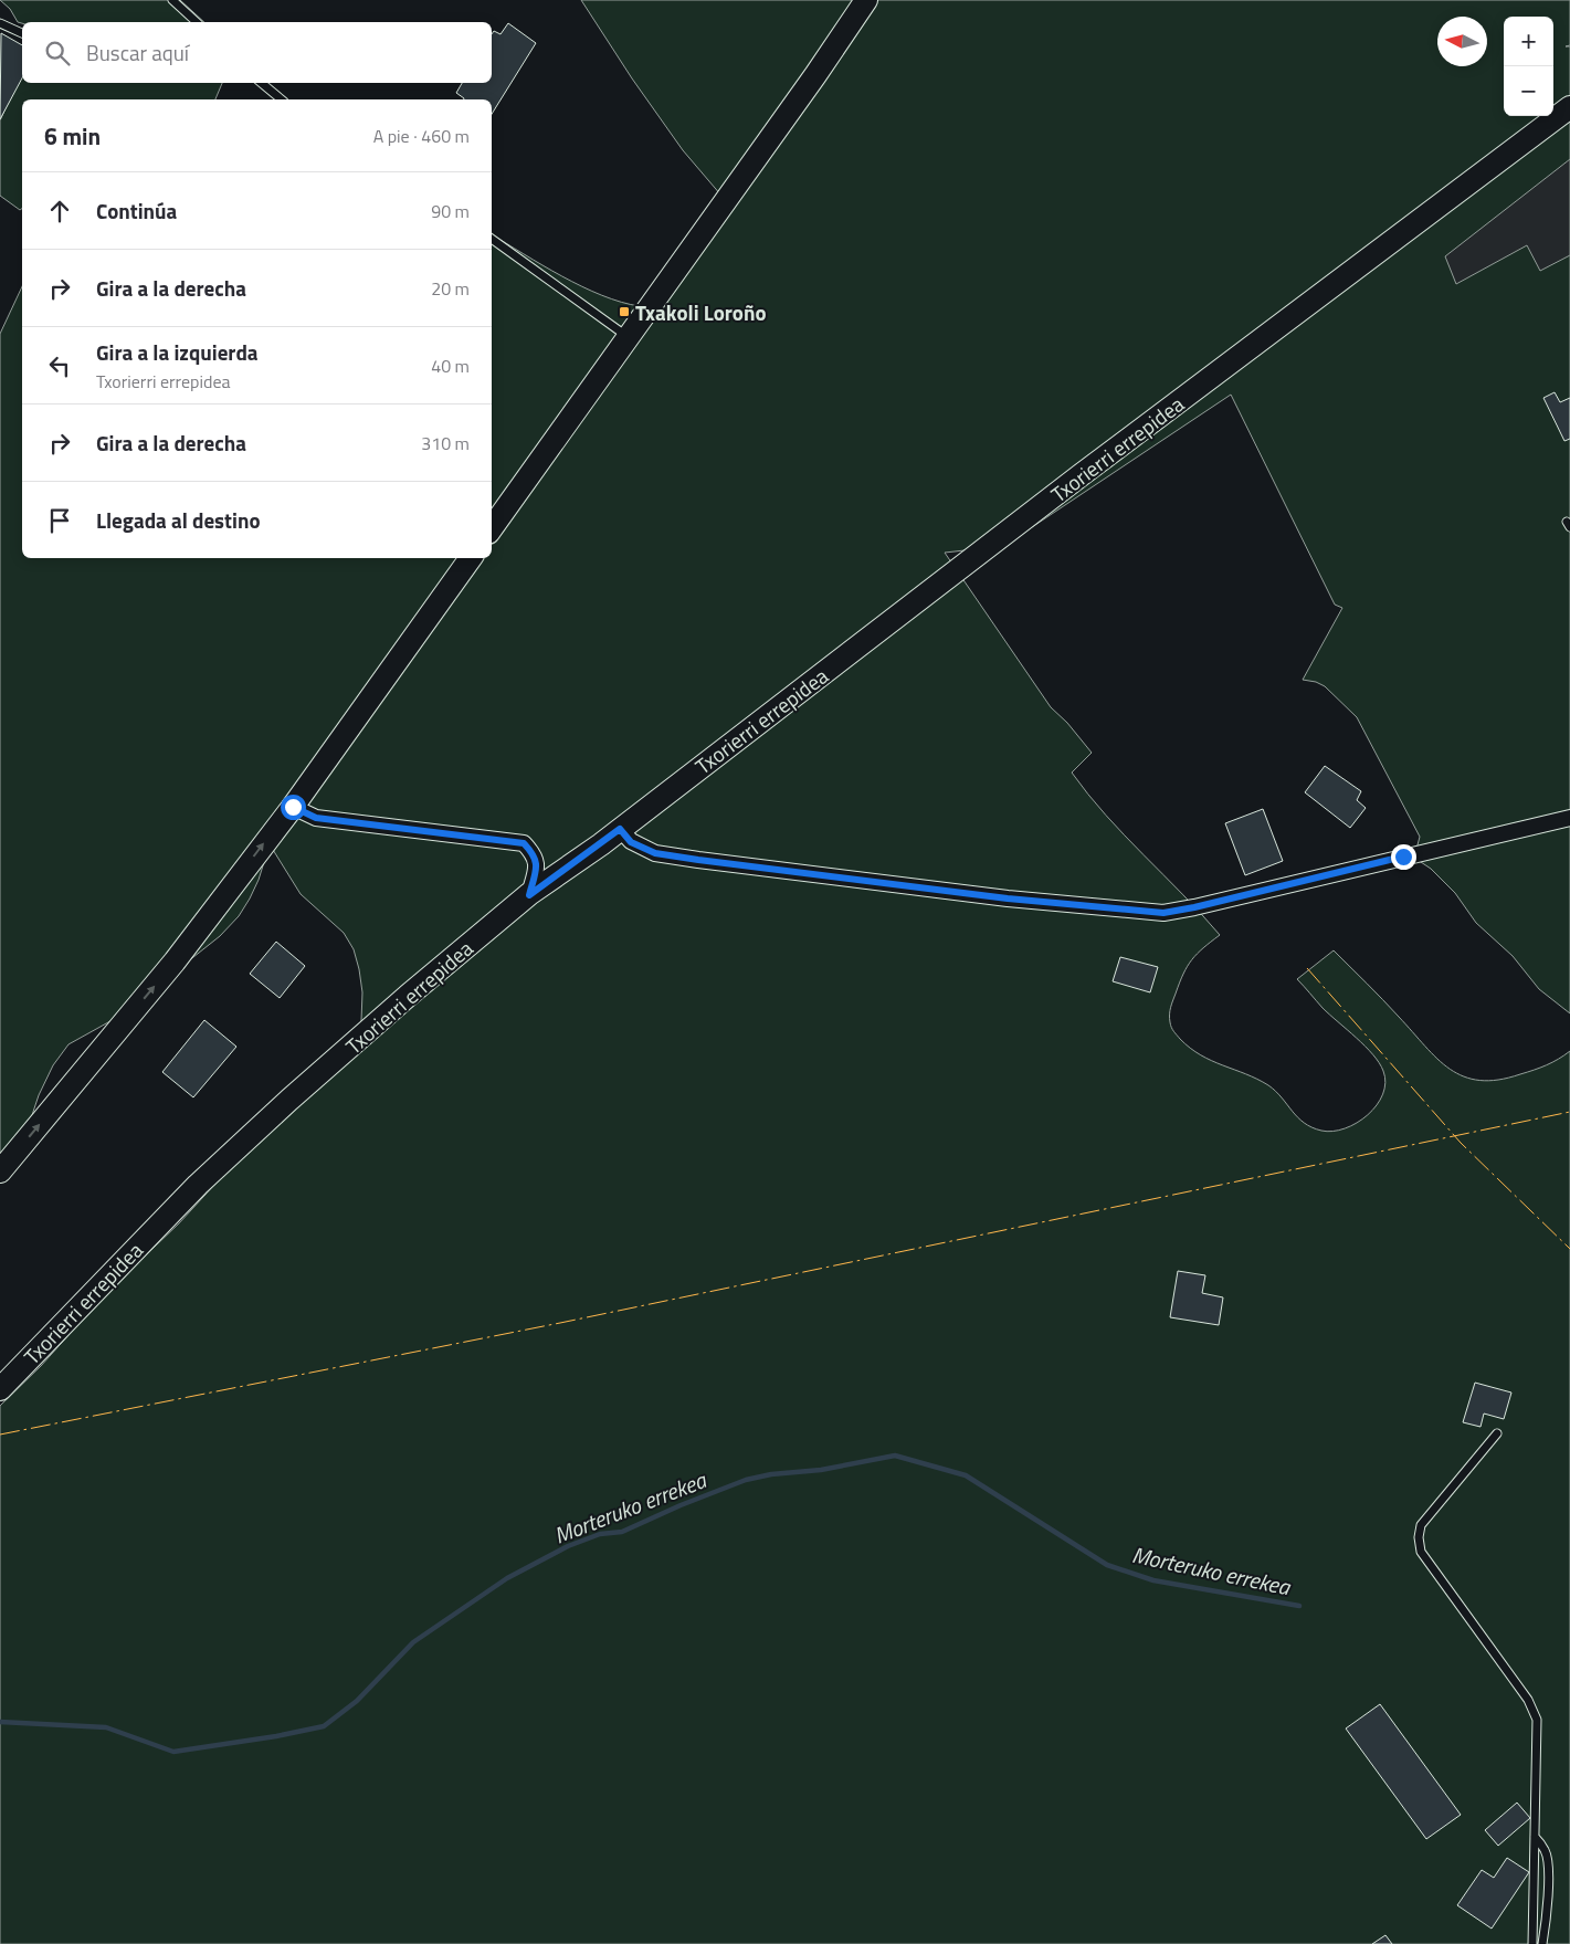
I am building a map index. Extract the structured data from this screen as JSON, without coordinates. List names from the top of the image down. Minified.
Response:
{"streets":{"street":["Txorierri errepidea"]},"water":["Morteruko errekea"],"places":{"transit":["Txakoli Loroño"]},"north":"left","page":{"map_buttons":["+","−"],"search":"Buscar aquí","heading":["6 min","A pie · 460 m"],"list":[["Continúa","90 m"],["Gira a la derecha","20 m"],["Gira a la izquierda","Txorierri errepidea","40 m"],["Gira a la derecha","310 m"],"Llegada al destino"]}}
